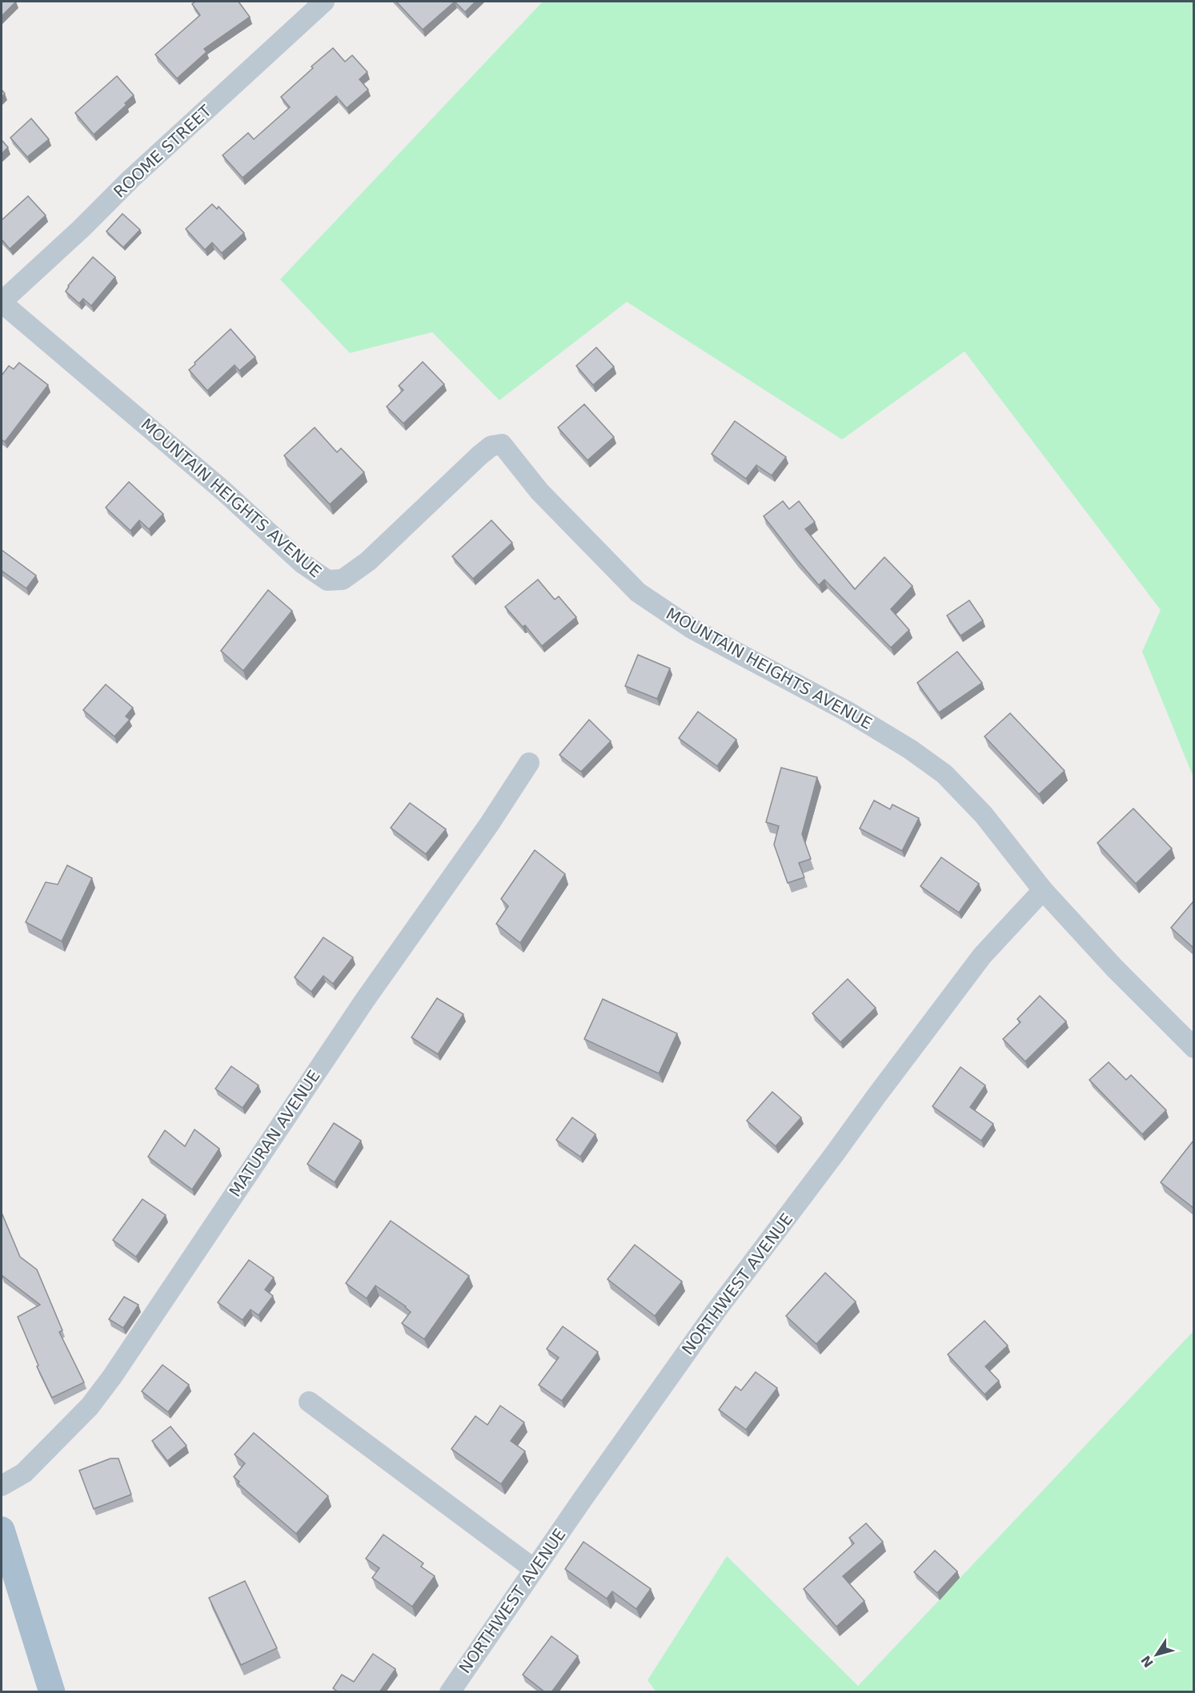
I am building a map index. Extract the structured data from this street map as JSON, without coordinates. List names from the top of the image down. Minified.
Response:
{"streets":{"street":["ROOME STREET","MOUNTAIN HEIGHTS AVENUE","MATURAN AVENUE","NORTHWEST AVENUE"]},"crossings":[["ROOME STREET","MOUNTAIN HEIGHTS AVENUE"],["MOUNTAIN HEIGHTS AVENUE","NORTHWEST AVENUE"]],"north":"bottom left"}
